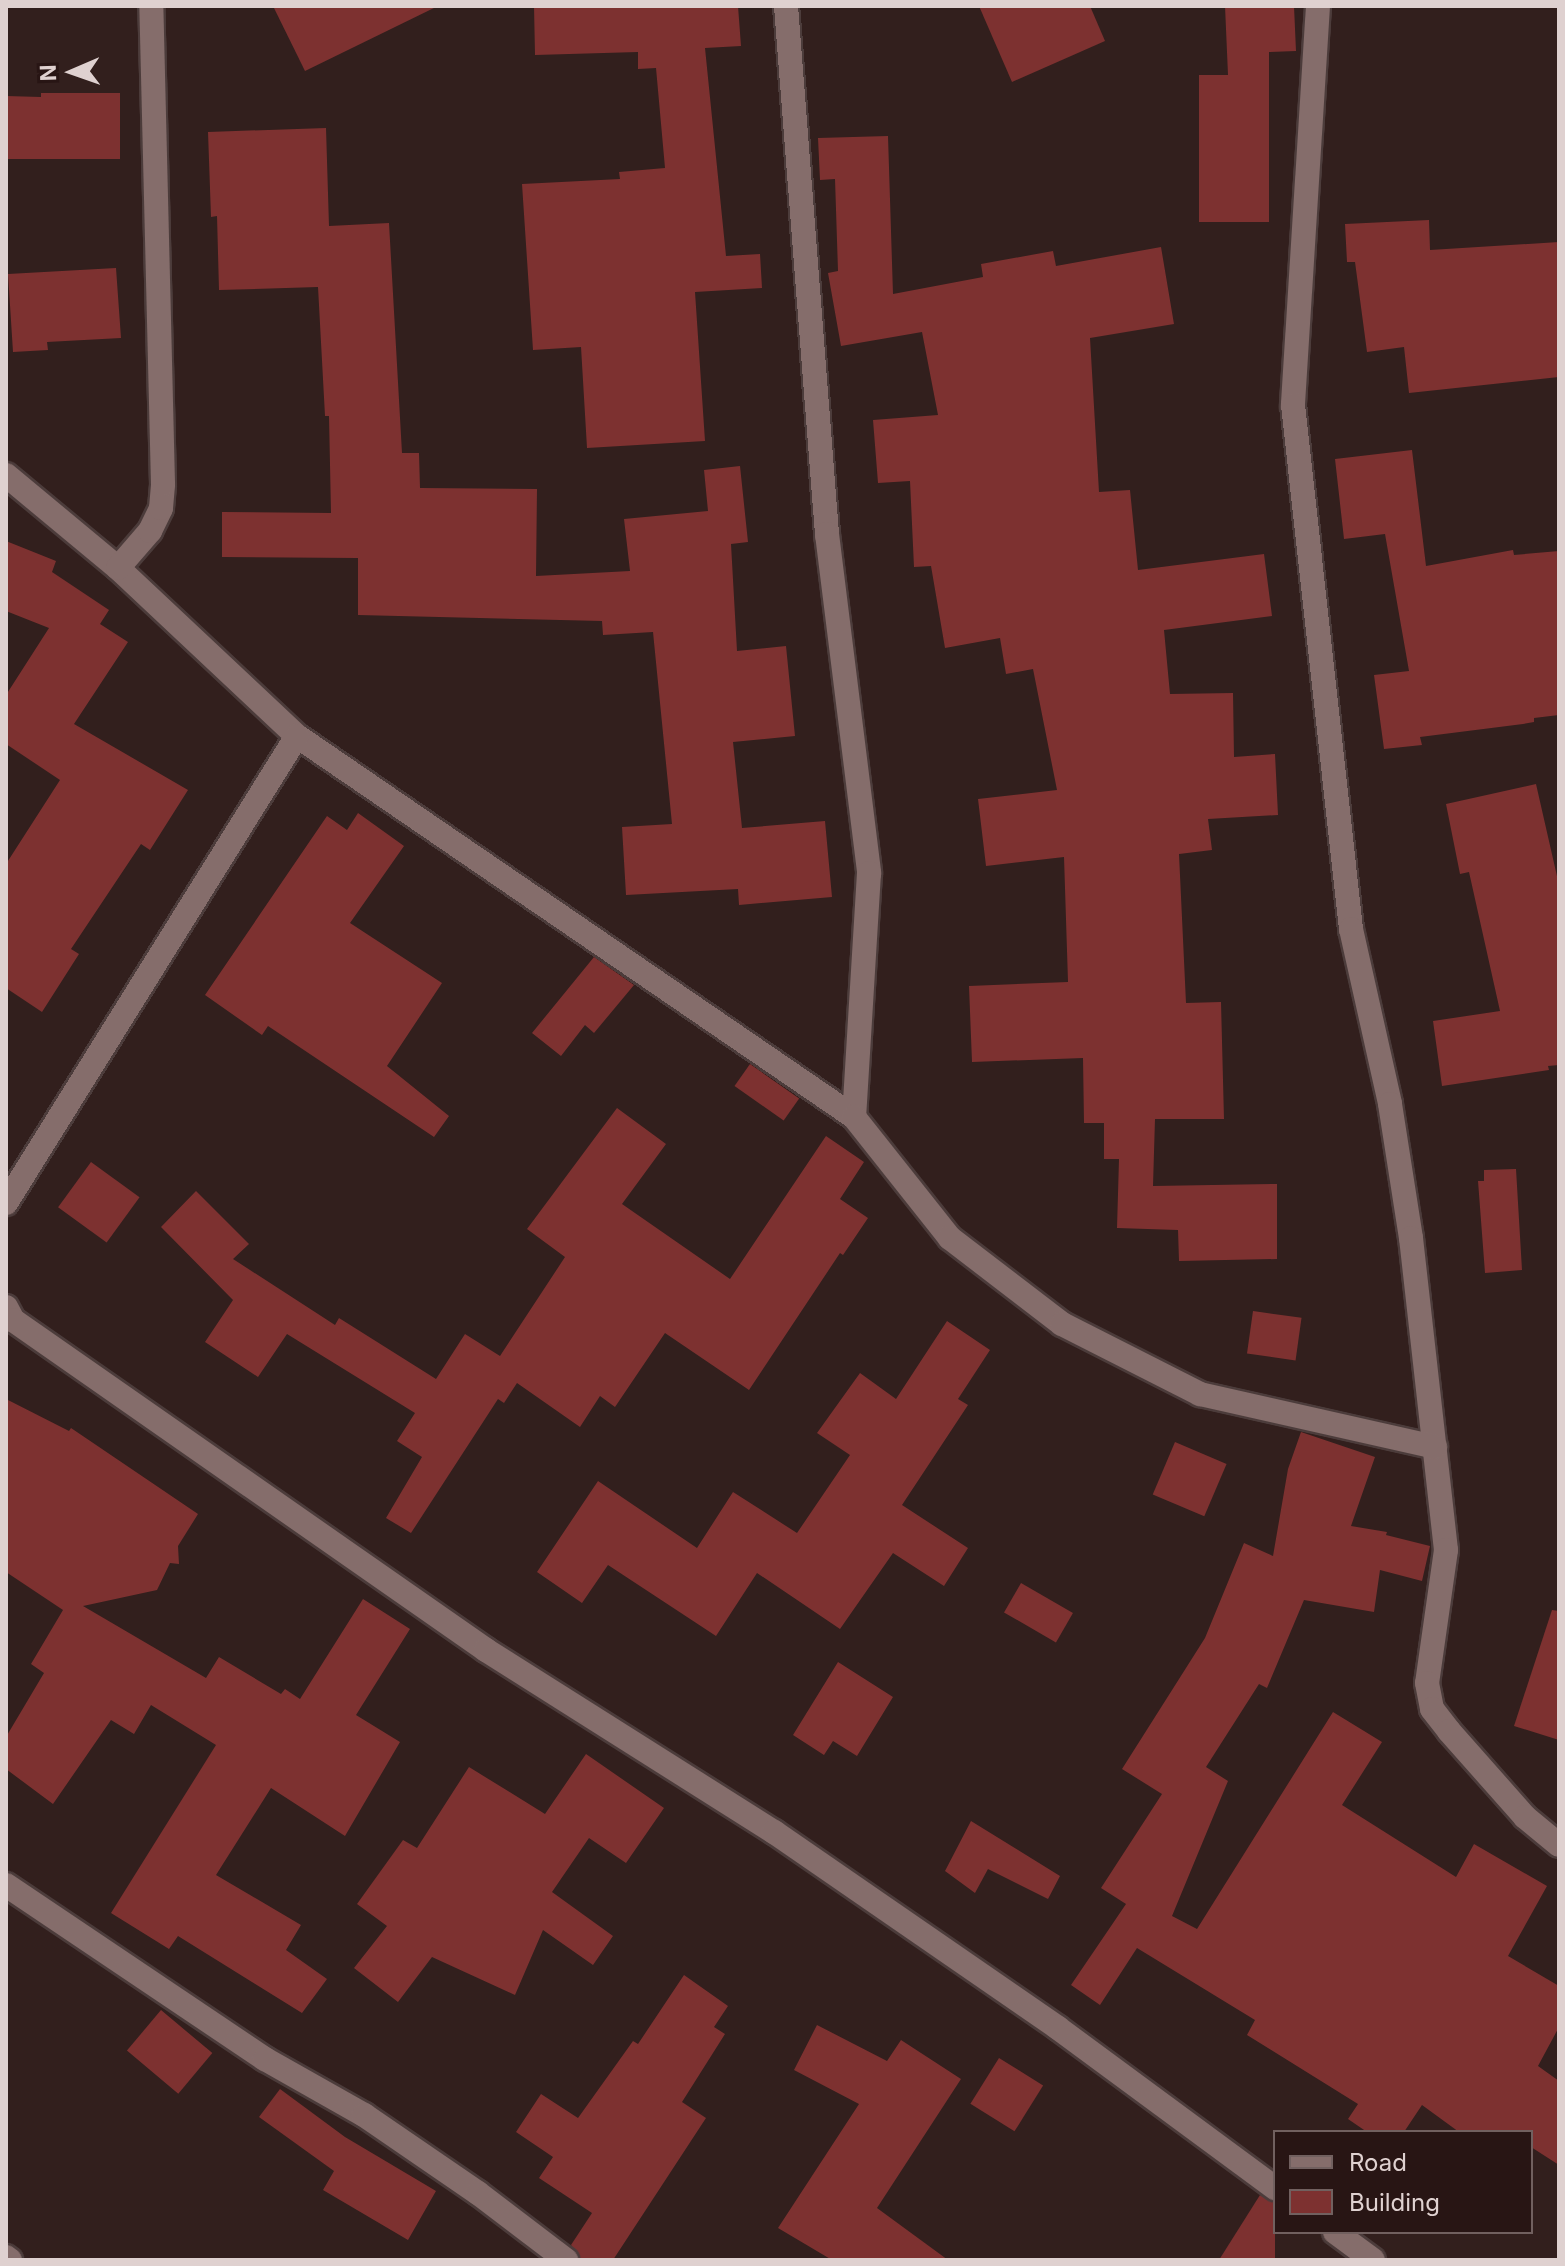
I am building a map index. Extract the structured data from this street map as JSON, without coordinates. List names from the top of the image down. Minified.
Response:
{"legend":["Road","Building"],"north":"left"}
